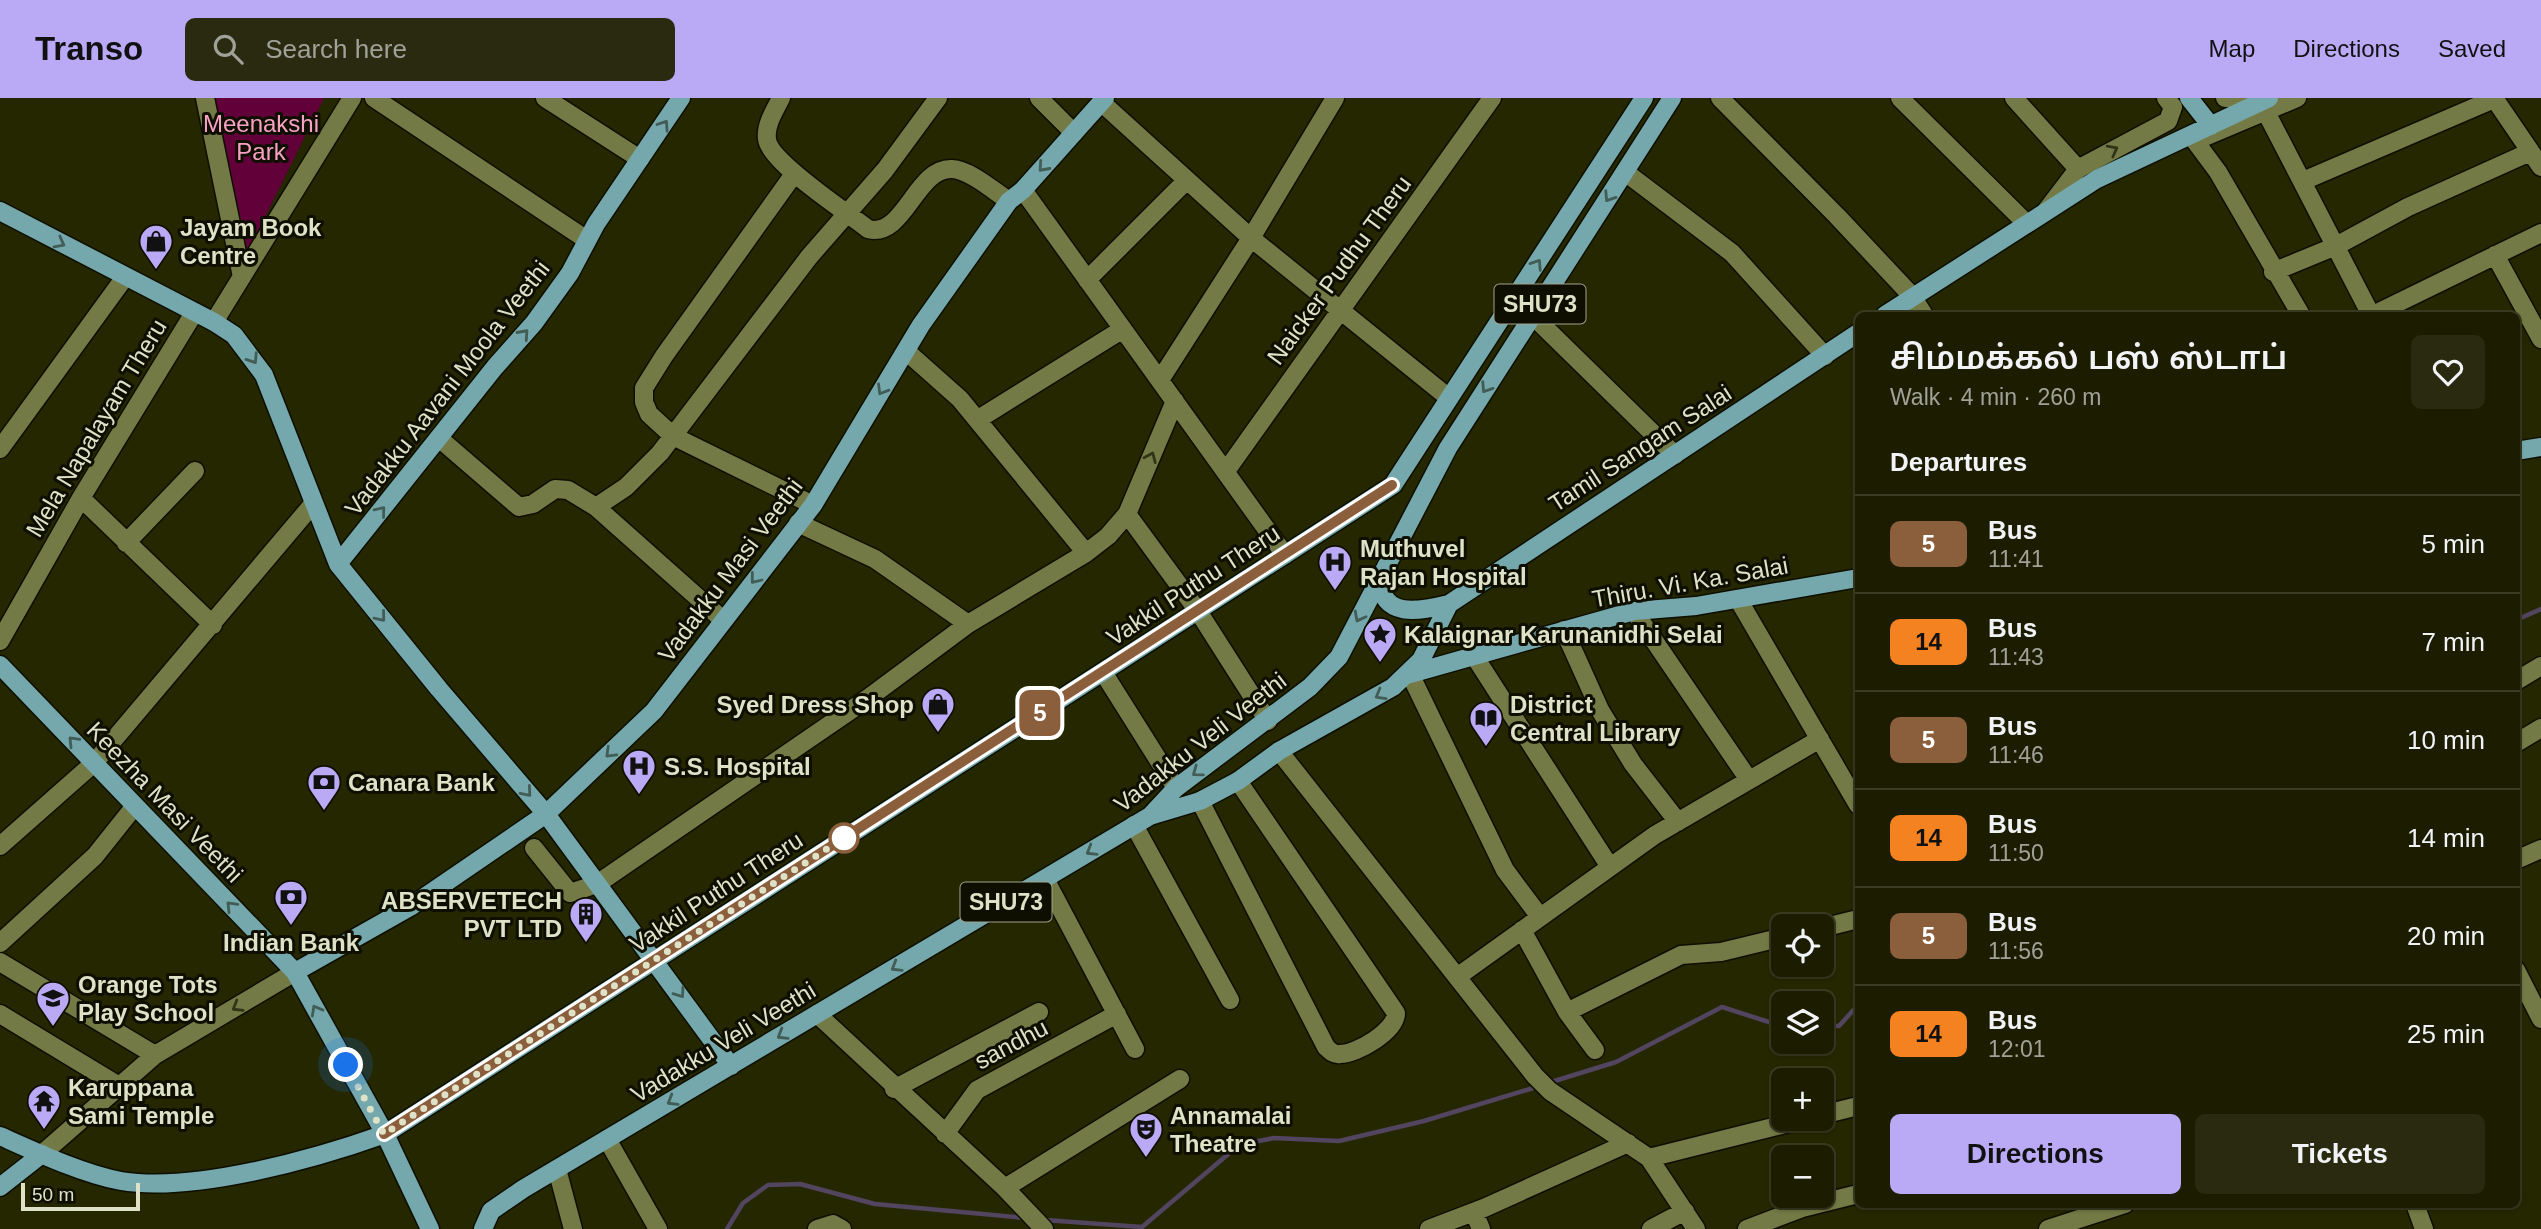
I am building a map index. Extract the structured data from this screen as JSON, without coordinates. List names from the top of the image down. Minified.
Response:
{"streets":{"main road":["SHU73","Vadakku Aavani Moola Veethi","Tamil Sangam Salai","Vadakku Masi Veethi","Thiru. Vi. Ka. Salai","Vakkil Puthu Theru","Vadakku Veli Veethi","Keezha Masi Veethi"],"street":["Naicker Pudhu Theru","Mela Napalayam Theru","sandhu"]},"crossings":[["SHU73","Vakkil Puthu Theru"],["Vadakku Masi Veethi","Keezha Masi Veethi"],["Vakkil Puthu Theru","Keezha Masi Veethi"]],"one_way":["Vadakku Aavani Moola Veethi","Vadakku Masi Veethi","Keezha Masi Veethi"],"parks":["Meenakshi Park"],"places":{"shop":["Jayam Book Centre","Syed Dress Shop"],"hospital":["Muthuvel Rajan Hospital","S.S. Hospital"],"place":["Kalaignar Karunanidhi Selai"],"library":["District Central Library"],"bank":["Canara Bank","Indian Bank"],"building":["ABSERVETECH PVT LTD"],"school or university":["Orange Tots Play School"],"temple":["Karuppana Sami Temple"],"theatre":["Annamalai Theatre"]},"lines":["bus line 5"],"scale_bar":"50 m","page":{"header":"Transo","search":"Search here","nav":["Map","Directions","Saved"],"on_map":"5","heading":[["சிம்மக்கல் பஸ் ஸ்டாப்","Walk · 4 min · 260 m"],"Departures"],"list":[{"mark":"5","name":"Bus","note":"11:41","value":"5 min"},{"mark":"14","name":"Bus","note":"11:43","value":"7 min"},{"mark":"5","name":"Bus","note":"11:46","value":"10 min"},{"mark":"14","name":"Bus","note":"11:50","value":"14 min"},{"mark":"5","name":"Bus","note":"11:56","value":"20 min"},{"mark":"14","name":"Bus","note":"12:01","value":"25 min"}],"map_buttons":["+","−"],"buttons":["Directions","Tickets"],"scale":"50 m"}}
